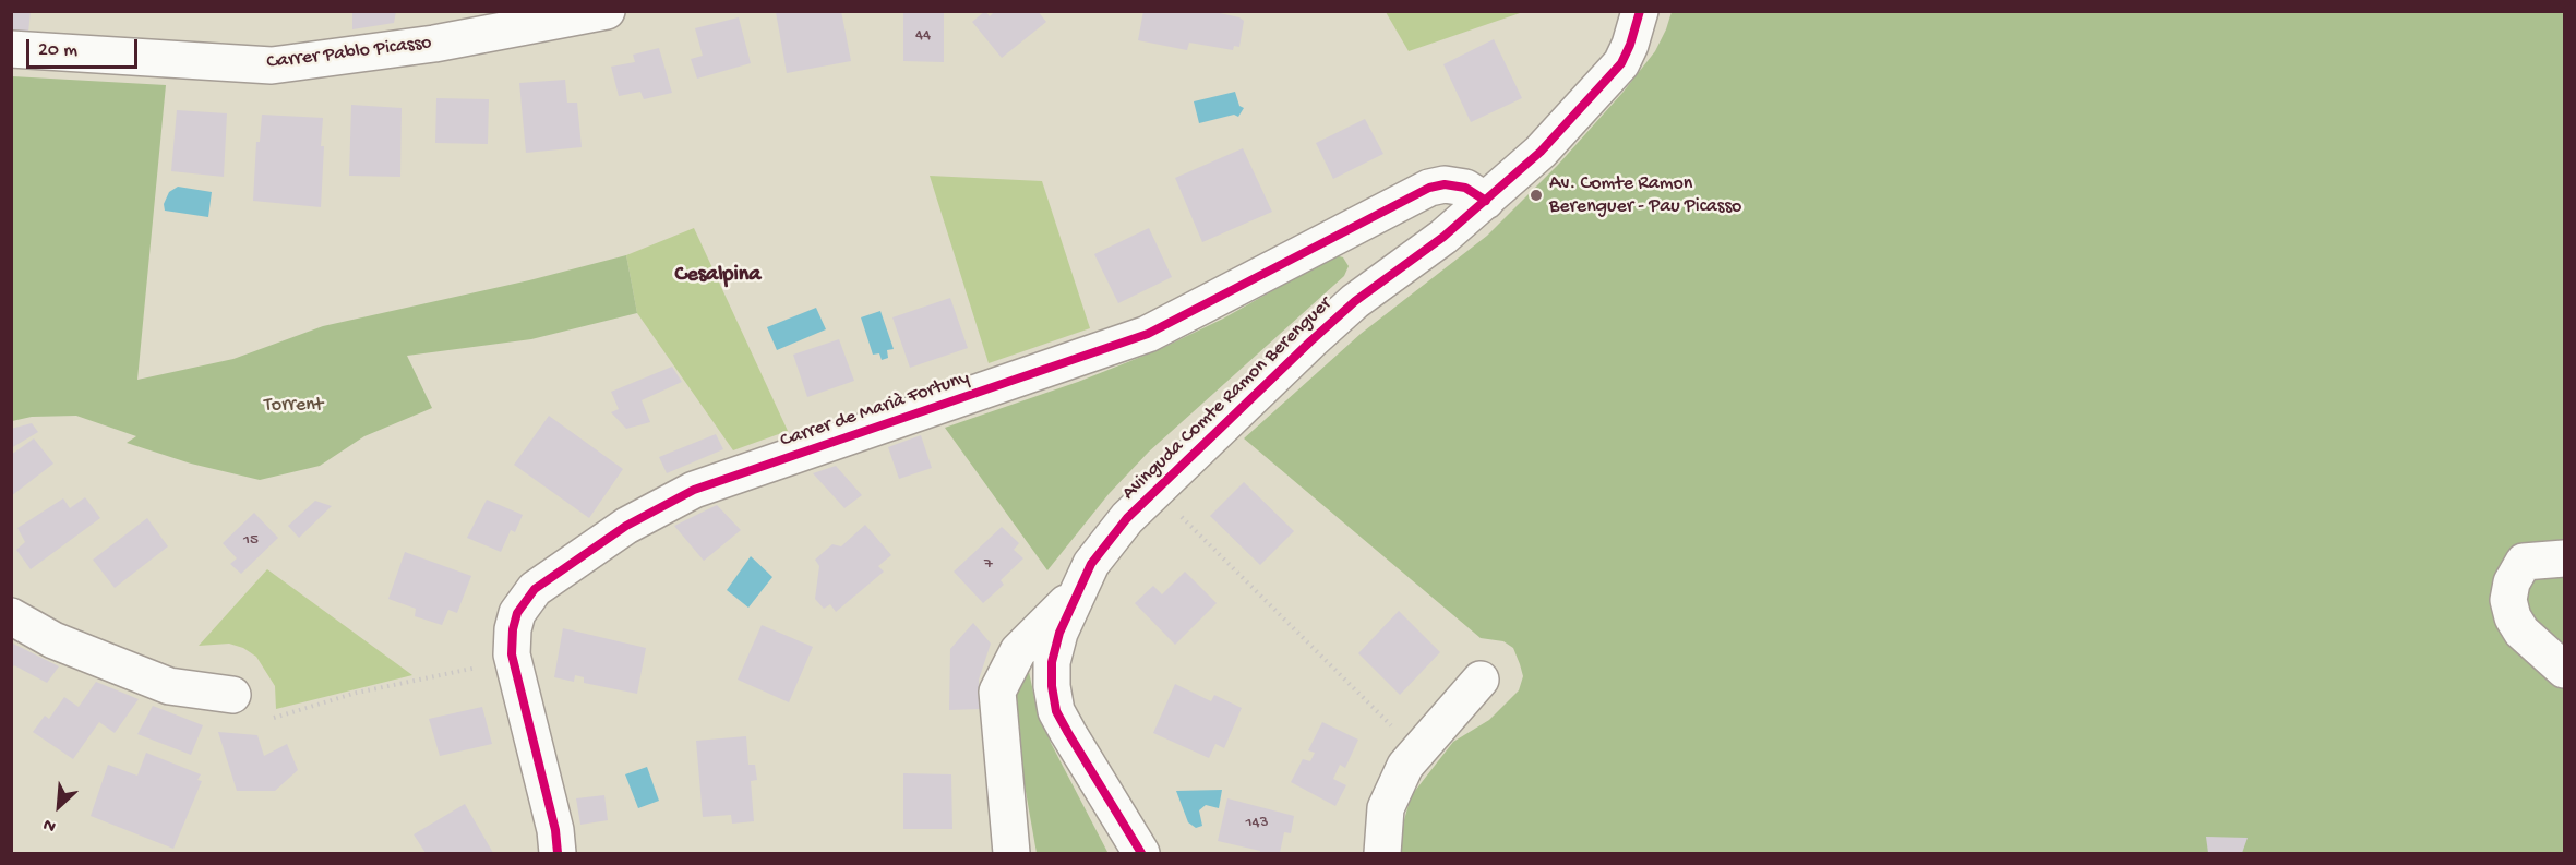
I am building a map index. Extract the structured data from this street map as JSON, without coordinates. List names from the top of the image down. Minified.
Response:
{"streets":{"street":["Carrer Pablo Picasso","Avinguda Comte Ramon Berenguer","Carrer de Marià Fortuny"]},"crossings":[["Avinguda Comte Ramon Berenguer","Carrer de Marià Fortuny"]],"districts":["Cesalpina"],"parks":["Torrent"],"places":["Av. Comte Ramon Berenguer - Pau Picasso"],"house_numbers":["44","15","7","143"],"scale_bar":"20 m","north":"bottom left"}
